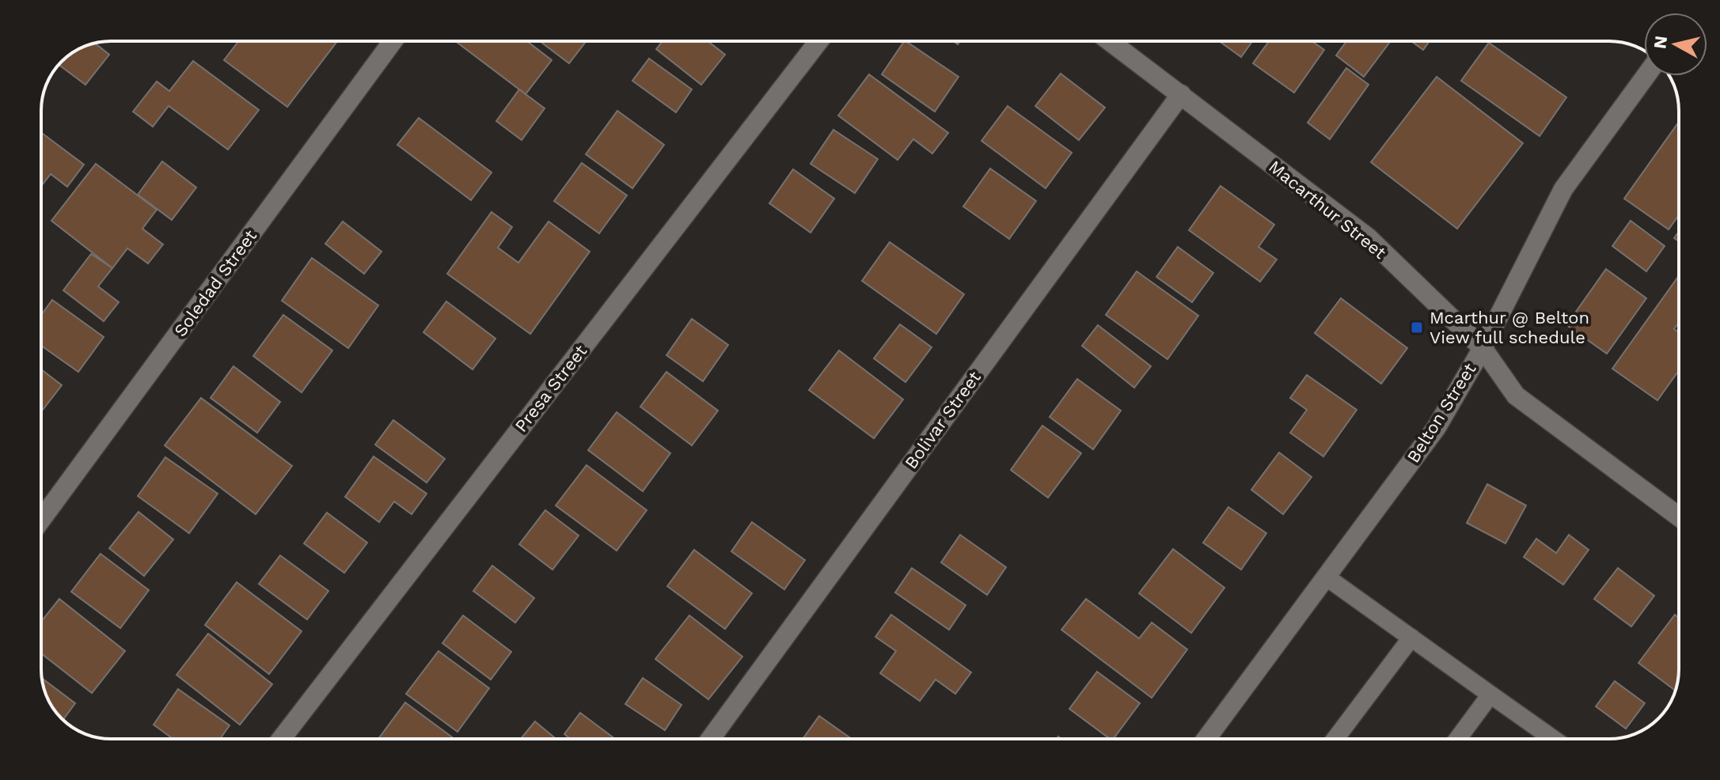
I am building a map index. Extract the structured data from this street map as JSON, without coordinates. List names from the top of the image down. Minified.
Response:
{"streets":{"street":["Macarthur Street","Soledad Street","Presa Street","Belton Street","Bolivar Street"]},"crossings":[["Macarthur Street","Belton Street"],["Macarthur Street","Bolivar Street"]],"places":{"transit":["Mcarthur @ Belton View full schedule"]},"north":"left"}
